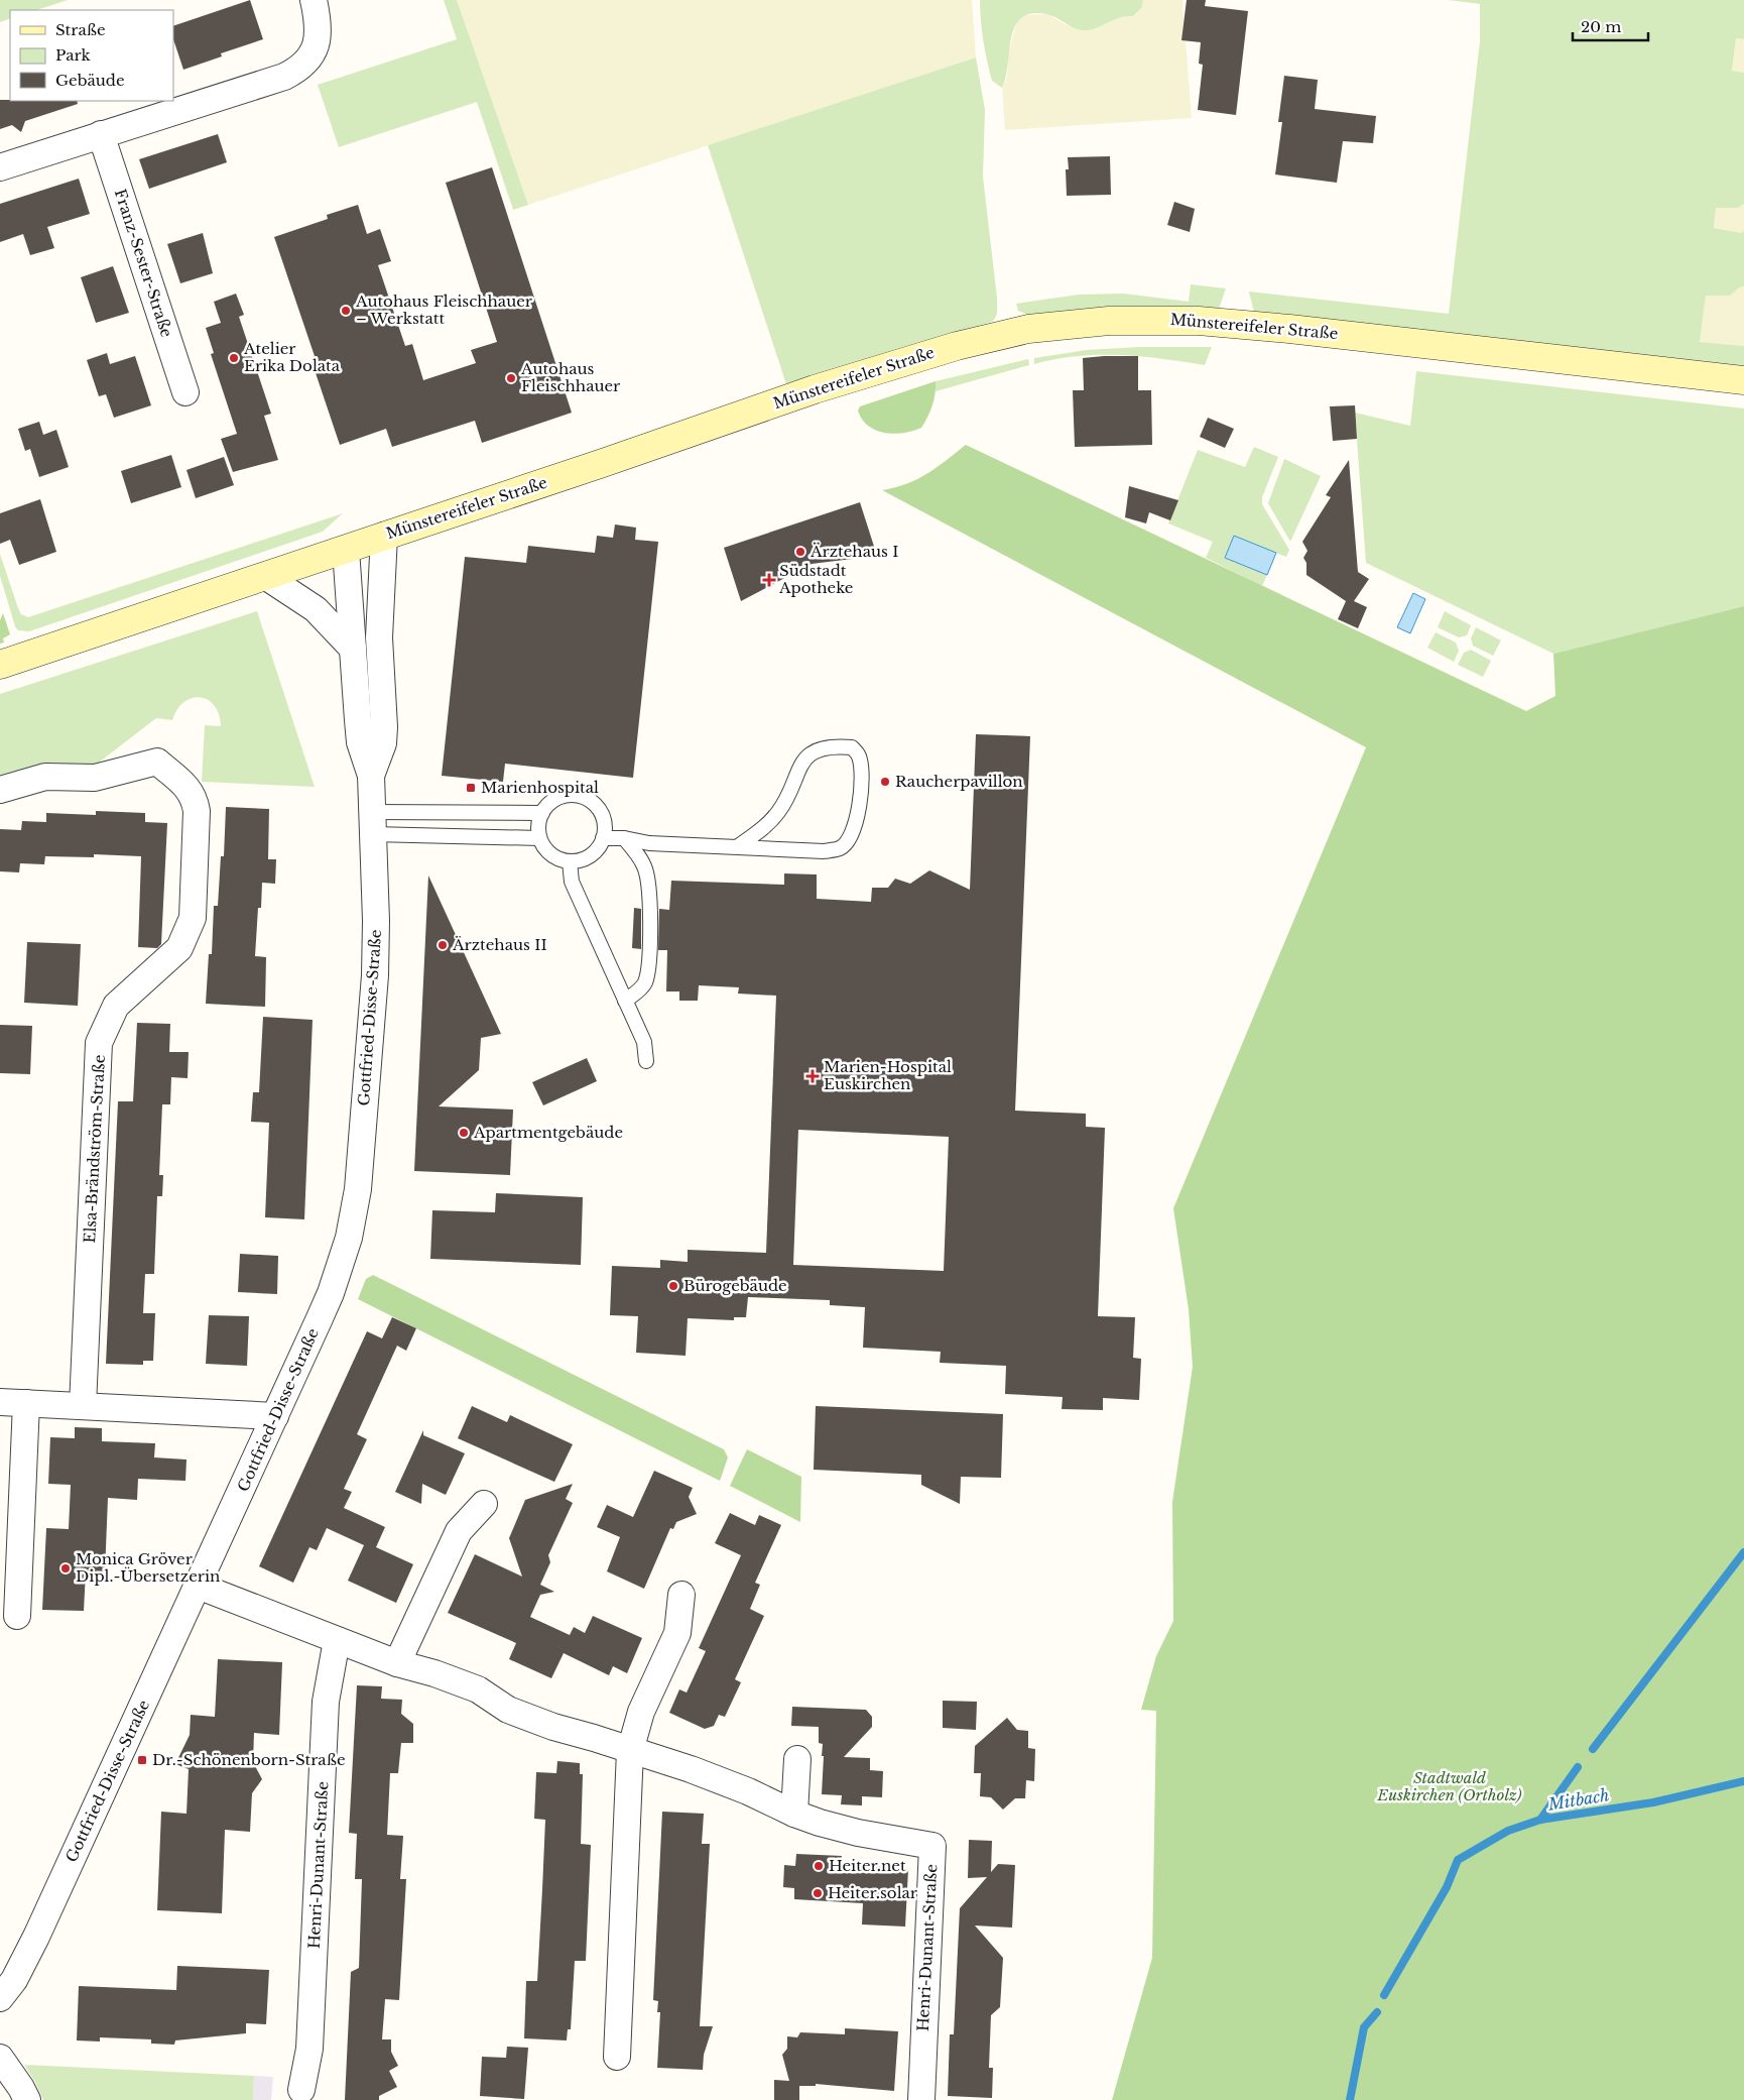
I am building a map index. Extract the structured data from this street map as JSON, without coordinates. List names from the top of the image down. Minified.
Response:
{"streets":{"street":["Franz-Sester-Straße","Münstereifeler Straße","Gottfried-Disse-Straße","Elsa-Brändström-Straße","Henri-Dunant-Straße"]},"crossings":[["Münstereifeler Straße","Gottfried-Disse-Straße"],["Gottfried-Disse-Straße","Henri-Dunant-Straße"]],"water":["Mitbach"],"parks":["Stadtwald Euskirchen (Ortholz)"],"places":{"other":["Autohaus Fleischhauer – Werkstatt","Atelier Erika Dolata","Autohaus Fleischhauer","Ärztehaus I","Raucherpavillon","Ärztehaus II","Apartmentgebäude","Bürogebäude","Monica Gröver Dipl.-Übersetzerin","Heiter.net","Heiter.solar"],"health":["Südstadt Apotheke","Marien-Hospital Euskirchen"],"transit":["Marienhospital","Dr.-Schönenborn-Straße"]},"legend":["Straße","Park","Gebäude"],"scale_bar":"20 m"}
